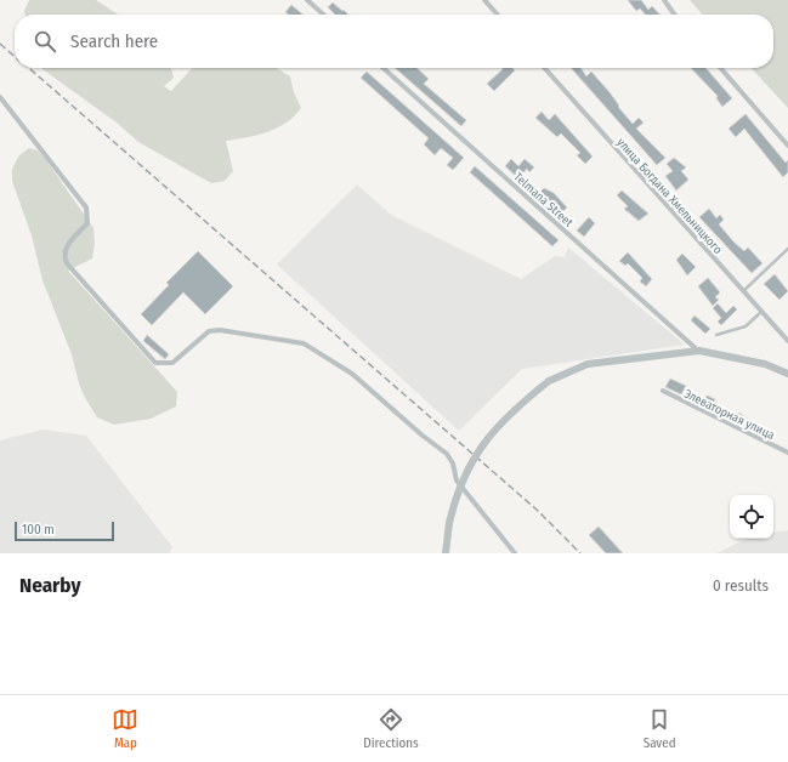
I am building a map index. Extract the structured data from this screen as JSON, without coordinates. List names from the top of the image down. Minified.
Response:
{"streets":{"street":["улица Богдана Хмельницкого","Telmana Street","Элеваторная улица"]},"scale_bar":"100 m","page":{"search":"Search here","scale":"100 m","heading":["Nearby","0 results"],"nav":["Map","Directions","Saved"]}}
